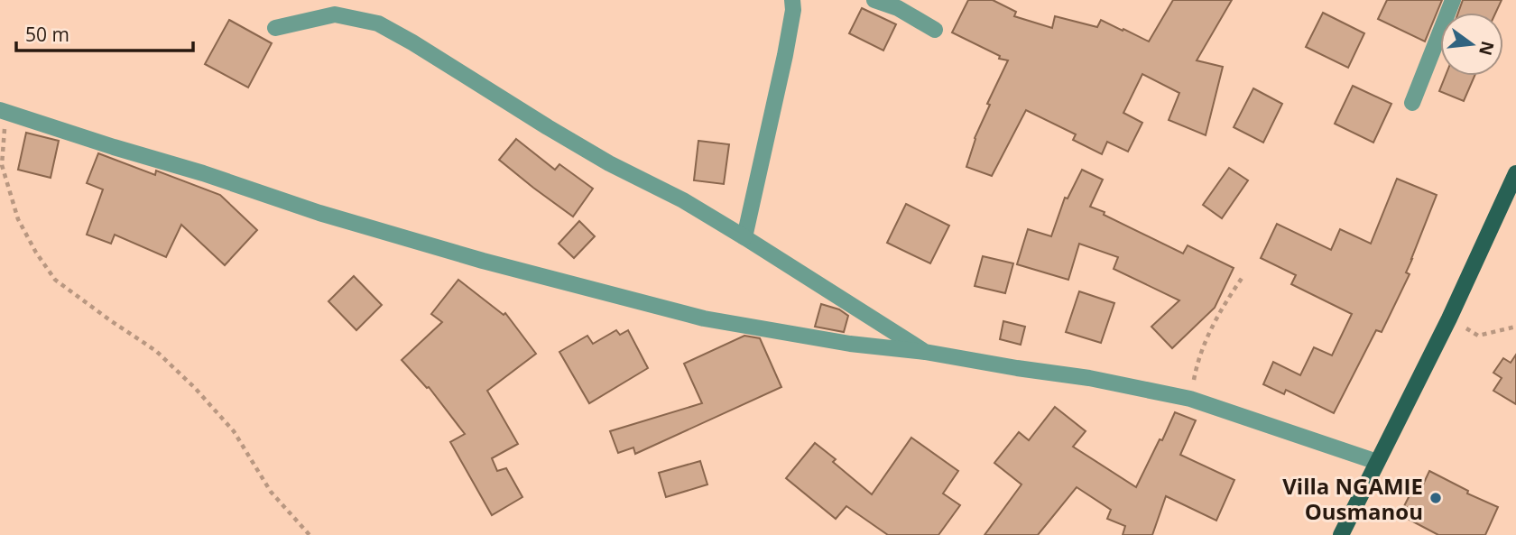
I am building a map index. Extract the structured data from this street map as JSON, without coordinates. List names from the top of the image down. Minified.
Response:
{"places":["Villa NGAMIE Ousmanou"],"scale_bar":"50 m","north":"right"}
